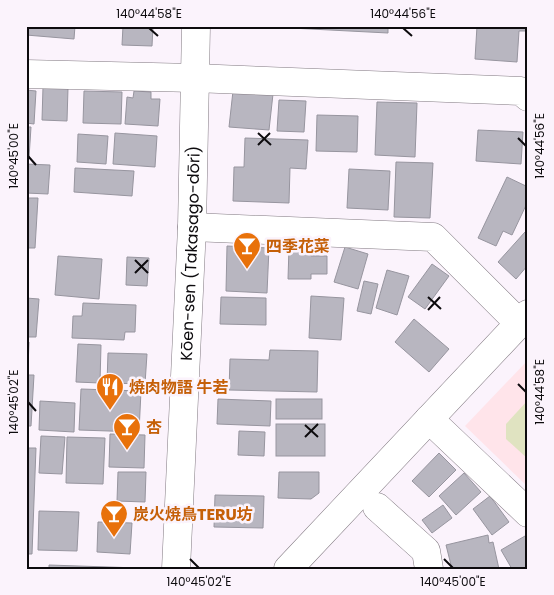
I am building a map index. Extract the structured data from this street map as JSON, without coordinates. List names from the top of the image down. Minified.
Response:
{"streets":{"street":["Kōen-sen (Takasago-dōri)"]},"places":{"bar":["四季花菜","杏","炭火焼鳥TERU坊"],"restaurant":["焼肉物語 牛若"]},"coordinates":["140°44'58\"E","140°44'56\"E","140°45'00\"E","140°45'02\"E"]}
